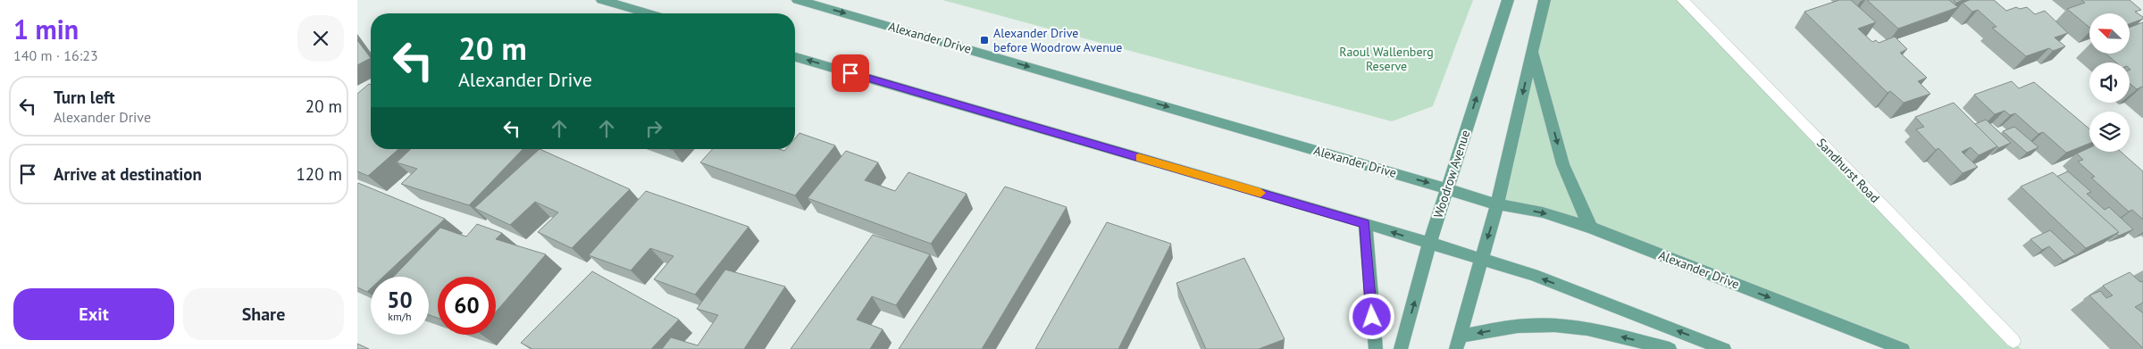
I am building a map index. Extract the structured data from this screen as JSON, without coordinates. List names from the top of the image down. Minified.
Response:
{"streets":{"main road":["Alexander Drive","Woodrow Avenue"],"street":["Sandhurst Road"]},"crossings":[["Alexander Drive","Woodrow Avenue"]],"parks":["Raoul Wallenberg Reserve"],"places":{"transit":["Alexander Drive before Woodrow Avenue"]},"north":"top left","page":{"heading":["1 min","140 m · 16:23"],"turn":["20 m","Alexander Drive"],"list":[{"name":"Turn left","note":"Alexander Drive","value":"20 m"},{"name":"Arrive at destination","value":"120 m"}],"speed":"50 km/h","limit":"60","buttons":["Exit","Share"]}}
